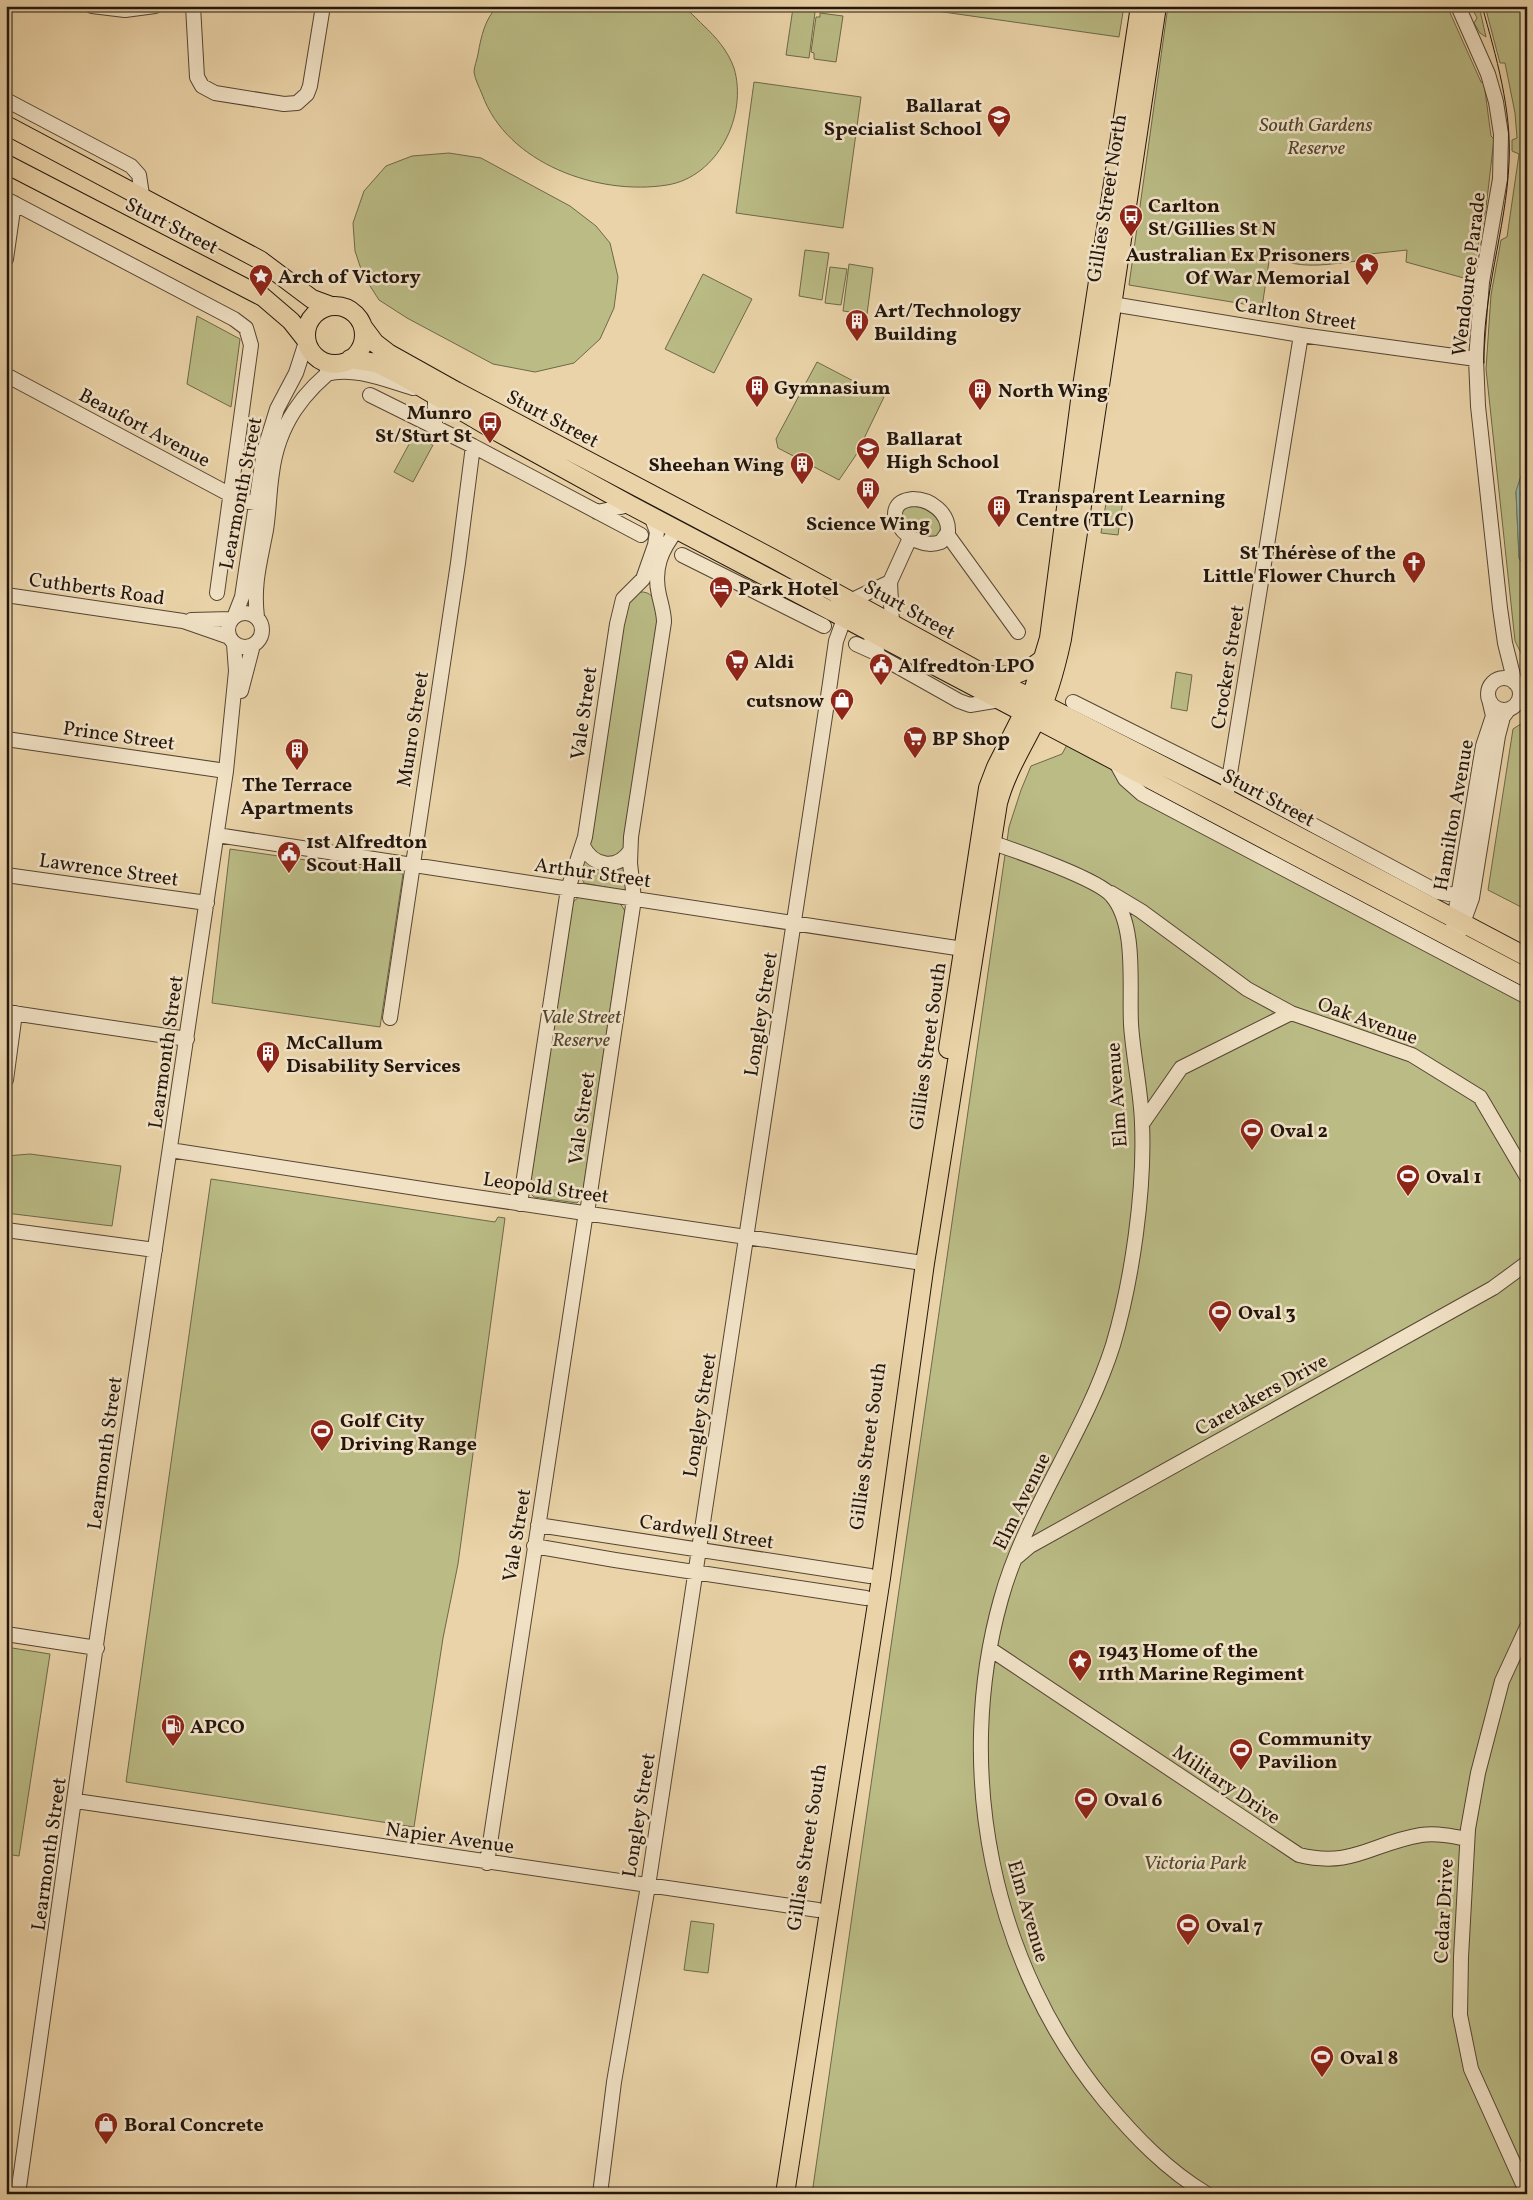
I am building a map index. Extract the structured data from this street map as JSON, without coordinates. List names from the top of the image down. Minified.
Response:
{"streets":{"main road":["Gillies Street North","Sturt Street","Gillies Street South"],"street":["Wendouree Parade","Carlton Street","Beaufort Avenue","Learmonth Street","Cuthberts Road","Crocker Street","Vale Street","Munro Street","Prince Street","Hamilton Avenue","Lawrence Street","Arthur Street","Longley Street","Oak Avenue","Elm Avenue","Leopold Street","Caretakers Drive","Cardwell Street","Military Drive","Napier Avenue","Cedar Drive"]},"crossings":[["Gillies Street North","Sturt Street"],["Gillies Street North","Carlton Street"],["Gillies Street North","Gillies Street South"],["Sturt Street","Learmonth Street"],["Sturt Street","Crocker Street"],["Sturt Street","Vale Street"],["Sturt Street","Hamilton Avenue"],["Sturt Street","Longley Street"],["Sturt Street","Gillies Street South"],["Wendouree Parade","Carlton Street"],["Wendouree Parade","Hamilton Avenue"],["Carlton Street","Crocker Street"],["Beaufort Avenue","Learmonth Street"],["Learmonth Street","Cuthberts Road"],["Learmonth Street","Prince Street"],["Learmonth Street","Lawrence Street"],["Learmonth Street","Arthur Street"],["Learmonth Street","Leopold Street"],["Learmonth Street","Napier Avenue"],["Vale Street","Arthur Street"],["Vale Street","Leopold Street"],["Vale Street","Cardwell Street"],["Vale Street","Napier Avenue"],["Munro Street","Arthur Street"],["Arthur Street","Longley Street"],["Arthur Street","Gillies Street South"],["Longley Street","Leopold Street"],["Longley Street","Cardwell Street"],["Longley Street","Napier Avenue"],["Oak Avenue","Elm Avenue"],["Gillies Street South","Leopold Street"],["Gillies Street South","Cardwell Street"],["Gillies Street South","Napier Avenue"],["Elm Avenue","Caretakers Drive"],["Elm Avenue","Military Drive"],["Military Drive","Cedar Drive"]],"parks":["South Gardens Reserve","Vale Street Reserve","Victoria Park"],"places":{"school or university":["Ballarat Specialist School","Ballarat High School"],"bus stop":["Carlton St/Gillies St N","Munro St/Sturt St"],"place":["Australian Ex Prisoners Of War Memorial","Arch of Victory","1943 Home of the 11th Marine Regiment"],"building":["Art/Technology Building","Gymnasium","North Wing","Sheehan Wing","Science Wing","Transparent Learning Centre (TLC)","The Terrace Apartments","McCallum Disability Services"],"church":["St Thérèse of the Little Flower Church"],"hotel":["Park Hotel"],"supermarket":["Aldi","BP Shop"],"public building":["Alfredton LPO","1st Alfredton Scout Hall"],"shop":["cutsnow","Boral Concrete"],"sports":["Oval 2","Oval 1","Oval 3","Golf City Driving Range","Community Pavilion","Oval 6","Oval 7","Oval 8"],"fuel station":["APCO"]}}
